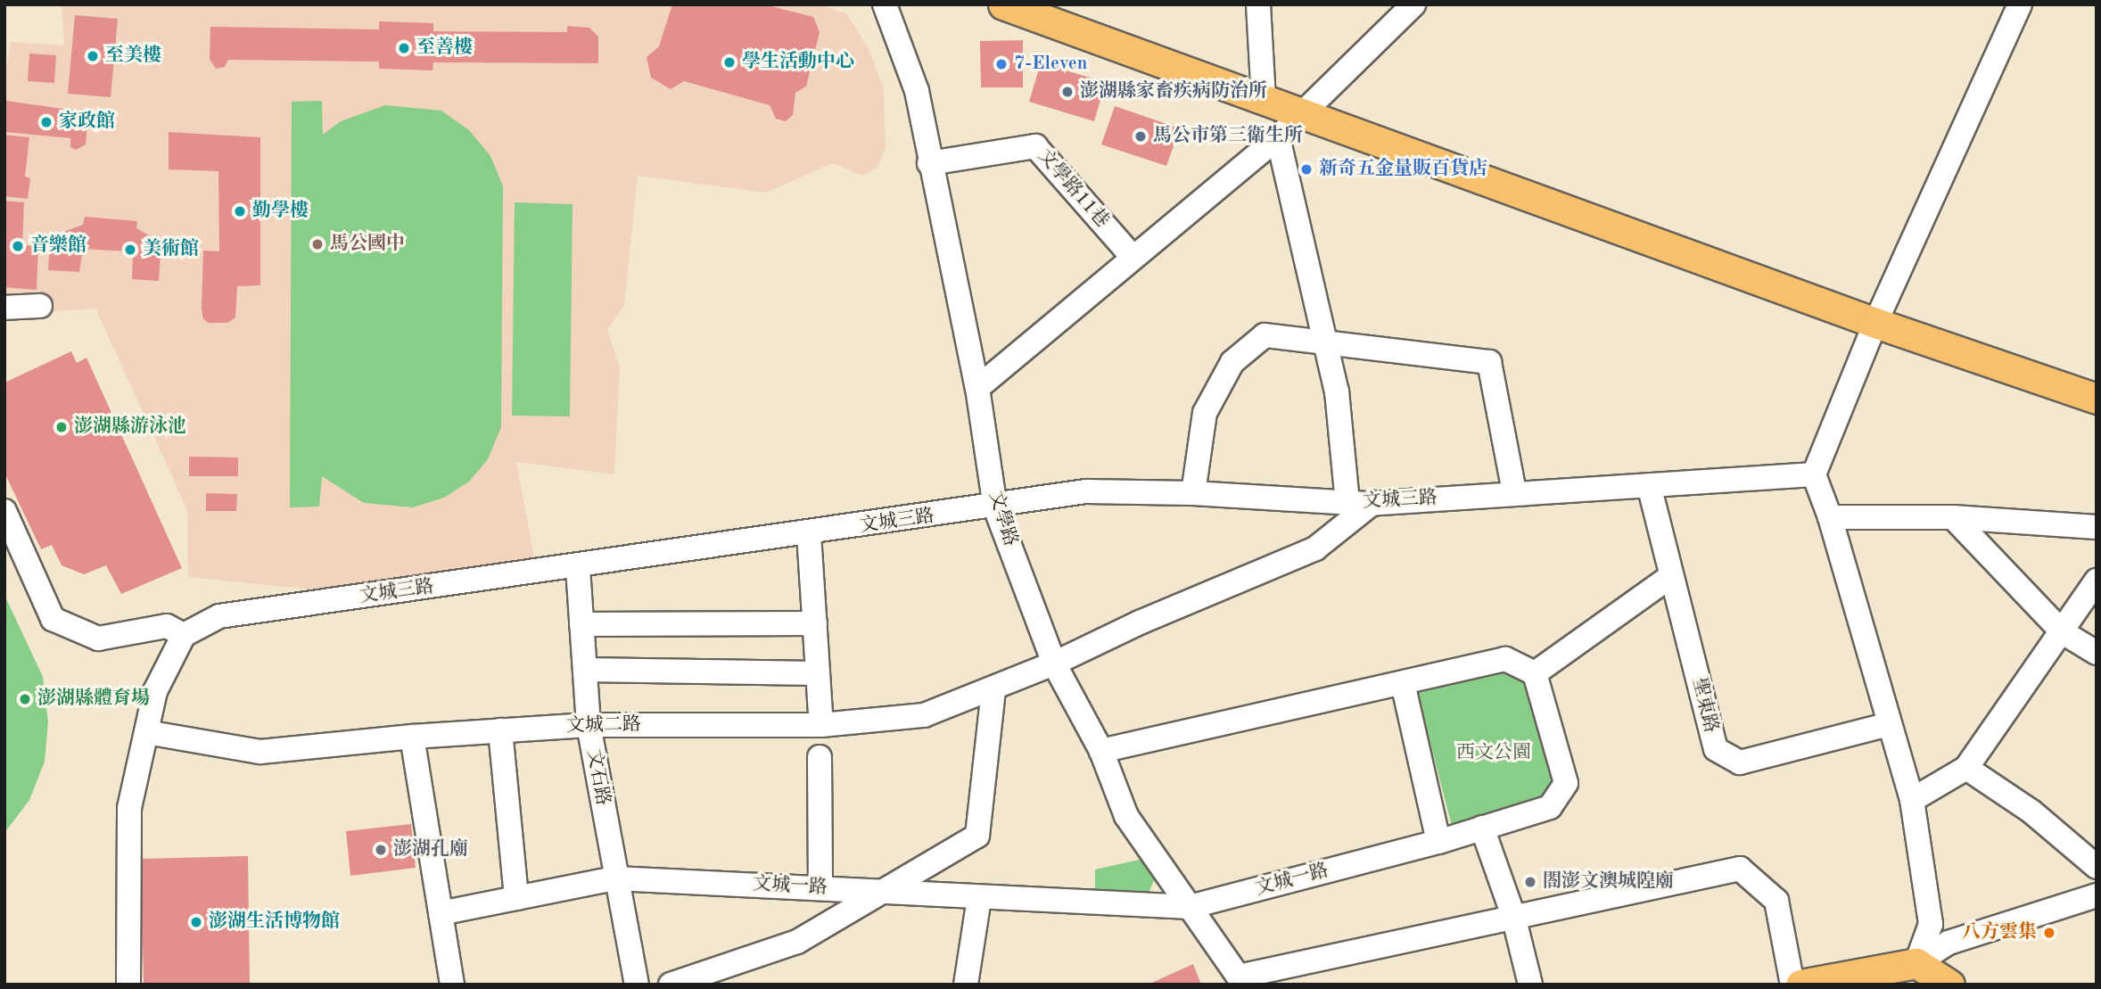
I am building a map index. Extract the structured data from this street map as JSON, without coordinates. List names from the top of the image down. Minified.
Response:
{"streets":{"street":["文學路11巷","文城三路","文學路","聖東路","文城二路","文石路","文城一路"]},"crossings":[["文學路11巷","文學路"],["文城三路","文學路"],["文城三路","聖東路"],["文城三路","文城二路"],["文城三路","文石路"],["文學路","文城二路"],["文學路","文城一路"],["文城二路","文石路"],["文石路","文城一路"]],"parks":["西文公園"],"places":["至善樓","至美樓","學生活動中心","7-Eleven","澎湖縣家畜疾病防治所","家政館","馬公市第三衛生所","新奇五金量販百貨店","勤學樓","馬公國中","音樂館","美術館","澎湖縣游泳池","澎湖縣體育場","澎湖孔廟","閤澎文澳城隍廟","澎湖生活博物館","八方雲集"]}
